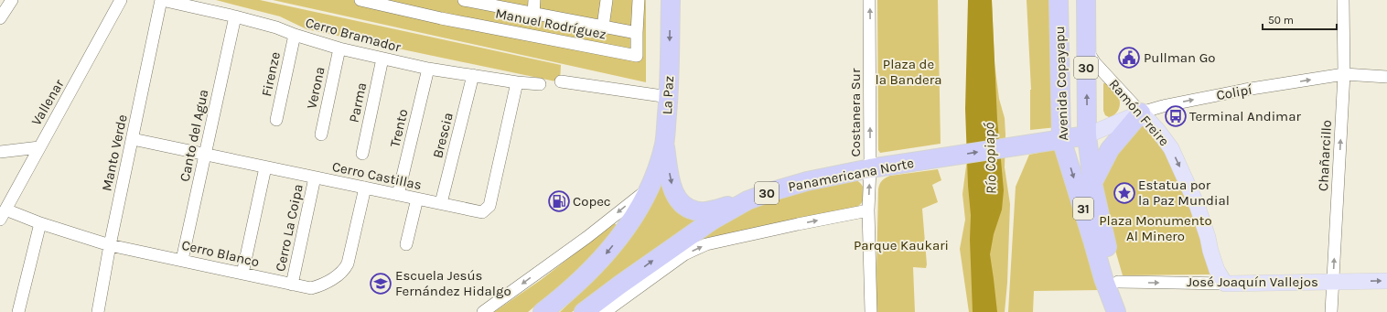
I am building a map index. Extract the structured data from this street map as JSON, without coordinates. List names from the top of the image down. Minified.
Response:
{"streets":{"highway":["30","Avenida Copayapu","La Paz","Panamericana Norte","31"],"main road":["Colipí","Ramón Freire","José Joaquín Vallejos"],"street":["Manuel Rodríguez","Cerro Bramador","Firenze","Verona","Vallenar","Parma","Costanera Sur","Trento","Canto del Agua","Brescia","Manto Verde","Chañarcillo","Cerro Castillas","Cerro La Coipa","Cerro Blanco"]},"crossings":[["Cerro Bramador","Firenze"],["Cerro Bramador","Verona"],["Cerro Bramador","Parma"],["Cerro Bramador","Trento"],["Cerro Bramador","Canto del Agua"],["Cerro Bramador","Brescia"],["Cerro Bramador","Manto Verde"],["Cerro Bramador","Cerro Castillas"],["Avenida Copayapu","Colipí"],["Avenida Copayapu","Ramón Freire"],["Avenida Copayapu","Panamericana Norte"],["Avenida Copayapu","José Joaquín Vallejos"],["Colipí","Ramón Freire"],["Colipí","Chañarcillo"],["Colipí","Panamericana Norte"],["Vallenar","Cerro Blanco"],["Costanera Sur","Panamericana Norte"],["Ramón Freire","José Joaquín Vallejos"],["Trento","Cerro Castillas"],["Canto del Agua","Cerro Castillas"],["Canto del Agua","Cerro Blanco"],["Brescia","Cerro Castillas"],["Manto Verde","Cerro Castillas"],["Manto Verde","Cerro Blanco"],["Chañarcillo","José Joaquín Vallejos"],["Cerro Castillas","Cerro La Coipa"],["Cerro Castillas","Cerro Blanco"],["Cerro La Coipa","Cerro Blanco"]],"one_way":["Colipí","La Paz","Costanera Sur","Ramón Freire","Chañarcillo","Panamericana Norte","José Joaquín Vallejos"],"water":["Río Copiapó"],"parks":["Plaza de la Bandera","Plaza Monumento Al Minero","Parque Kaukari"],"places":{"public building":["Pullman Go"],"bus stop":["Terminal Andimar"],"place":["Estatua por la Paz Mundial"],"fuel station":["Copec"],"school or university":["Escuela Jesús Fernández Hidalgo"]},"scale_bar":"50 m"}
